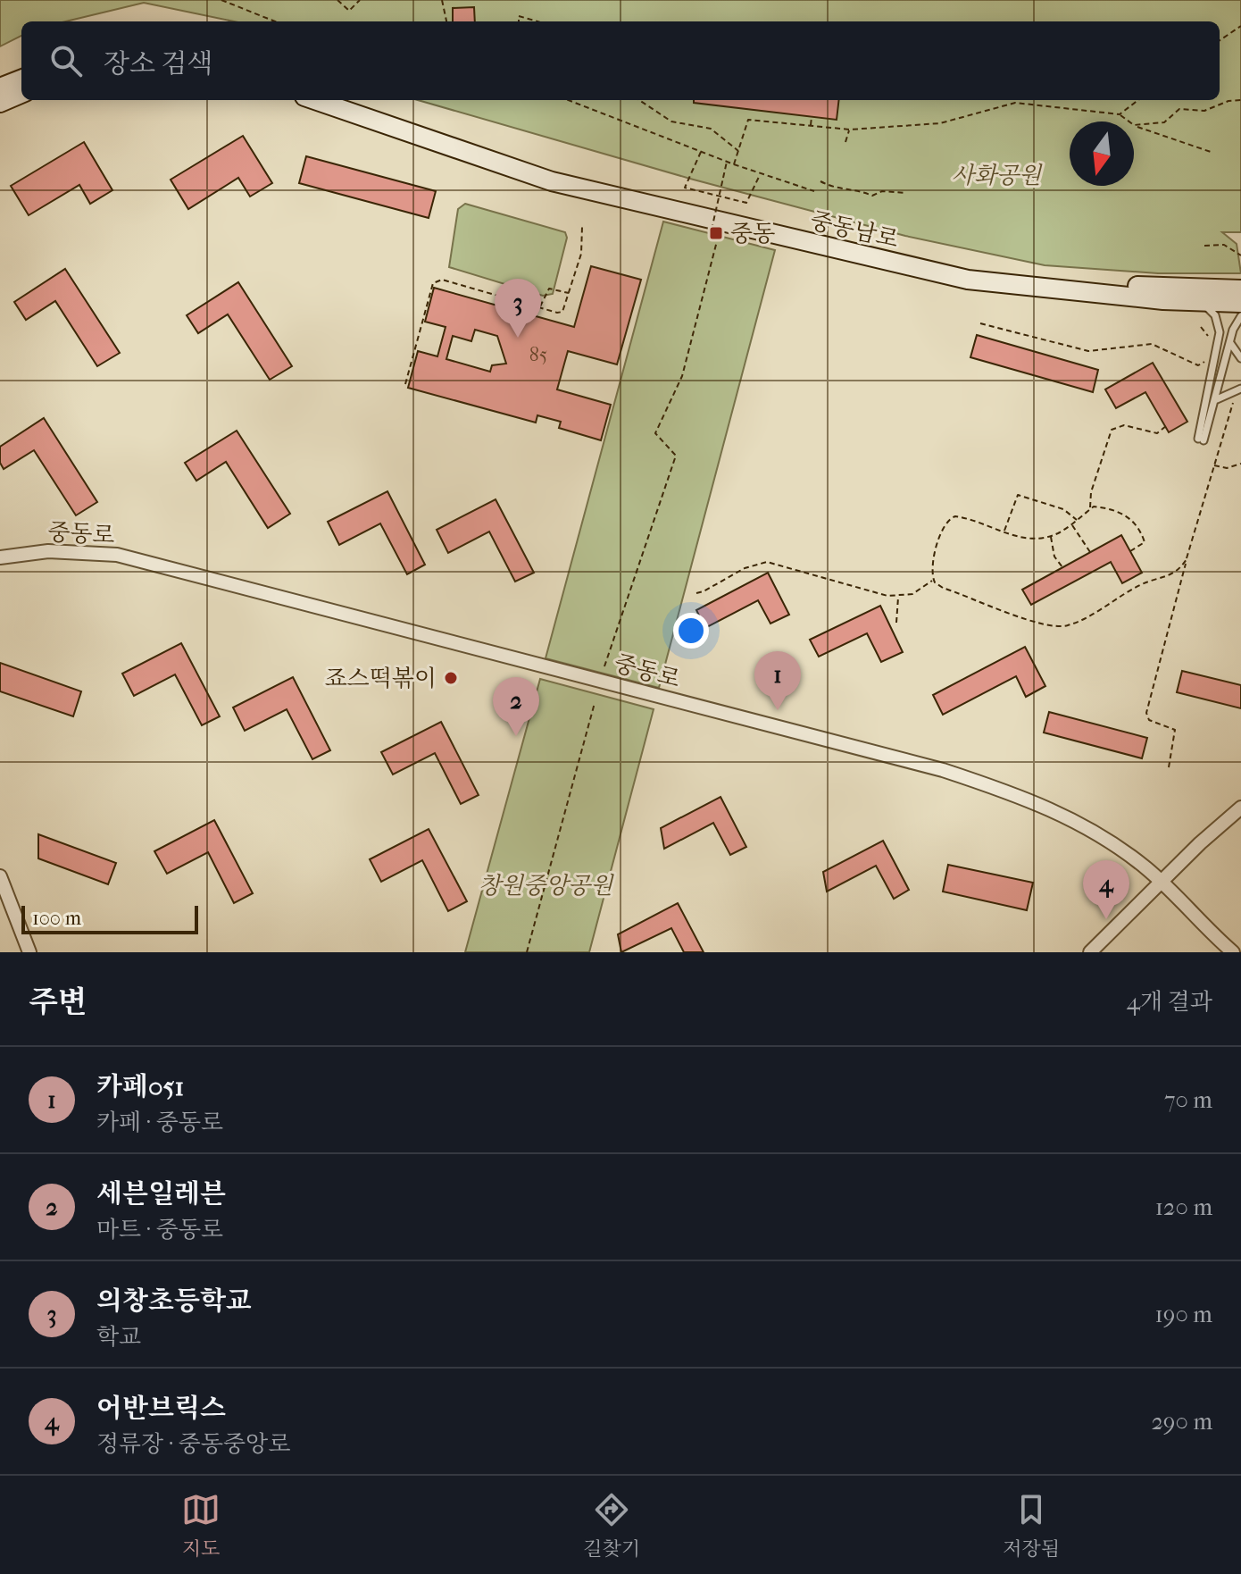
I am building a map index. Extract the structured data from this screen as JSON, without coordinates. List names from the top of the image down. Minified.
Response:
{"streets":{"street":["중동남로","중동로"]},"parks":["사화공원","창원중앙공원"],"places":{"transit":["중동"],"other":["죠스떡볶이"]},"house_numbers":["85"],"scale_bar":"100 m","north":"bottom","page":{"search":"장소 검색","pins":["3","1","2","4"],"scale":"100 m","heading":["주변","4개 결과"],"list":[{"mark":"1","name":"카페051","note":"카페 · 중동로","value":"70 m"},{"mark":"2","name":"세븐일레븐","note":"마트 · 중동로","value":"120 m"},{"mark":"3","name":"의창초등학교","note":"학교","value":"190 m"},{"mark":"4","name":"어반브릭스","note":"정류장 · 중동중앙로","value":"290 m"}],"nav":["지도","길찾기","저장됨"]}}
